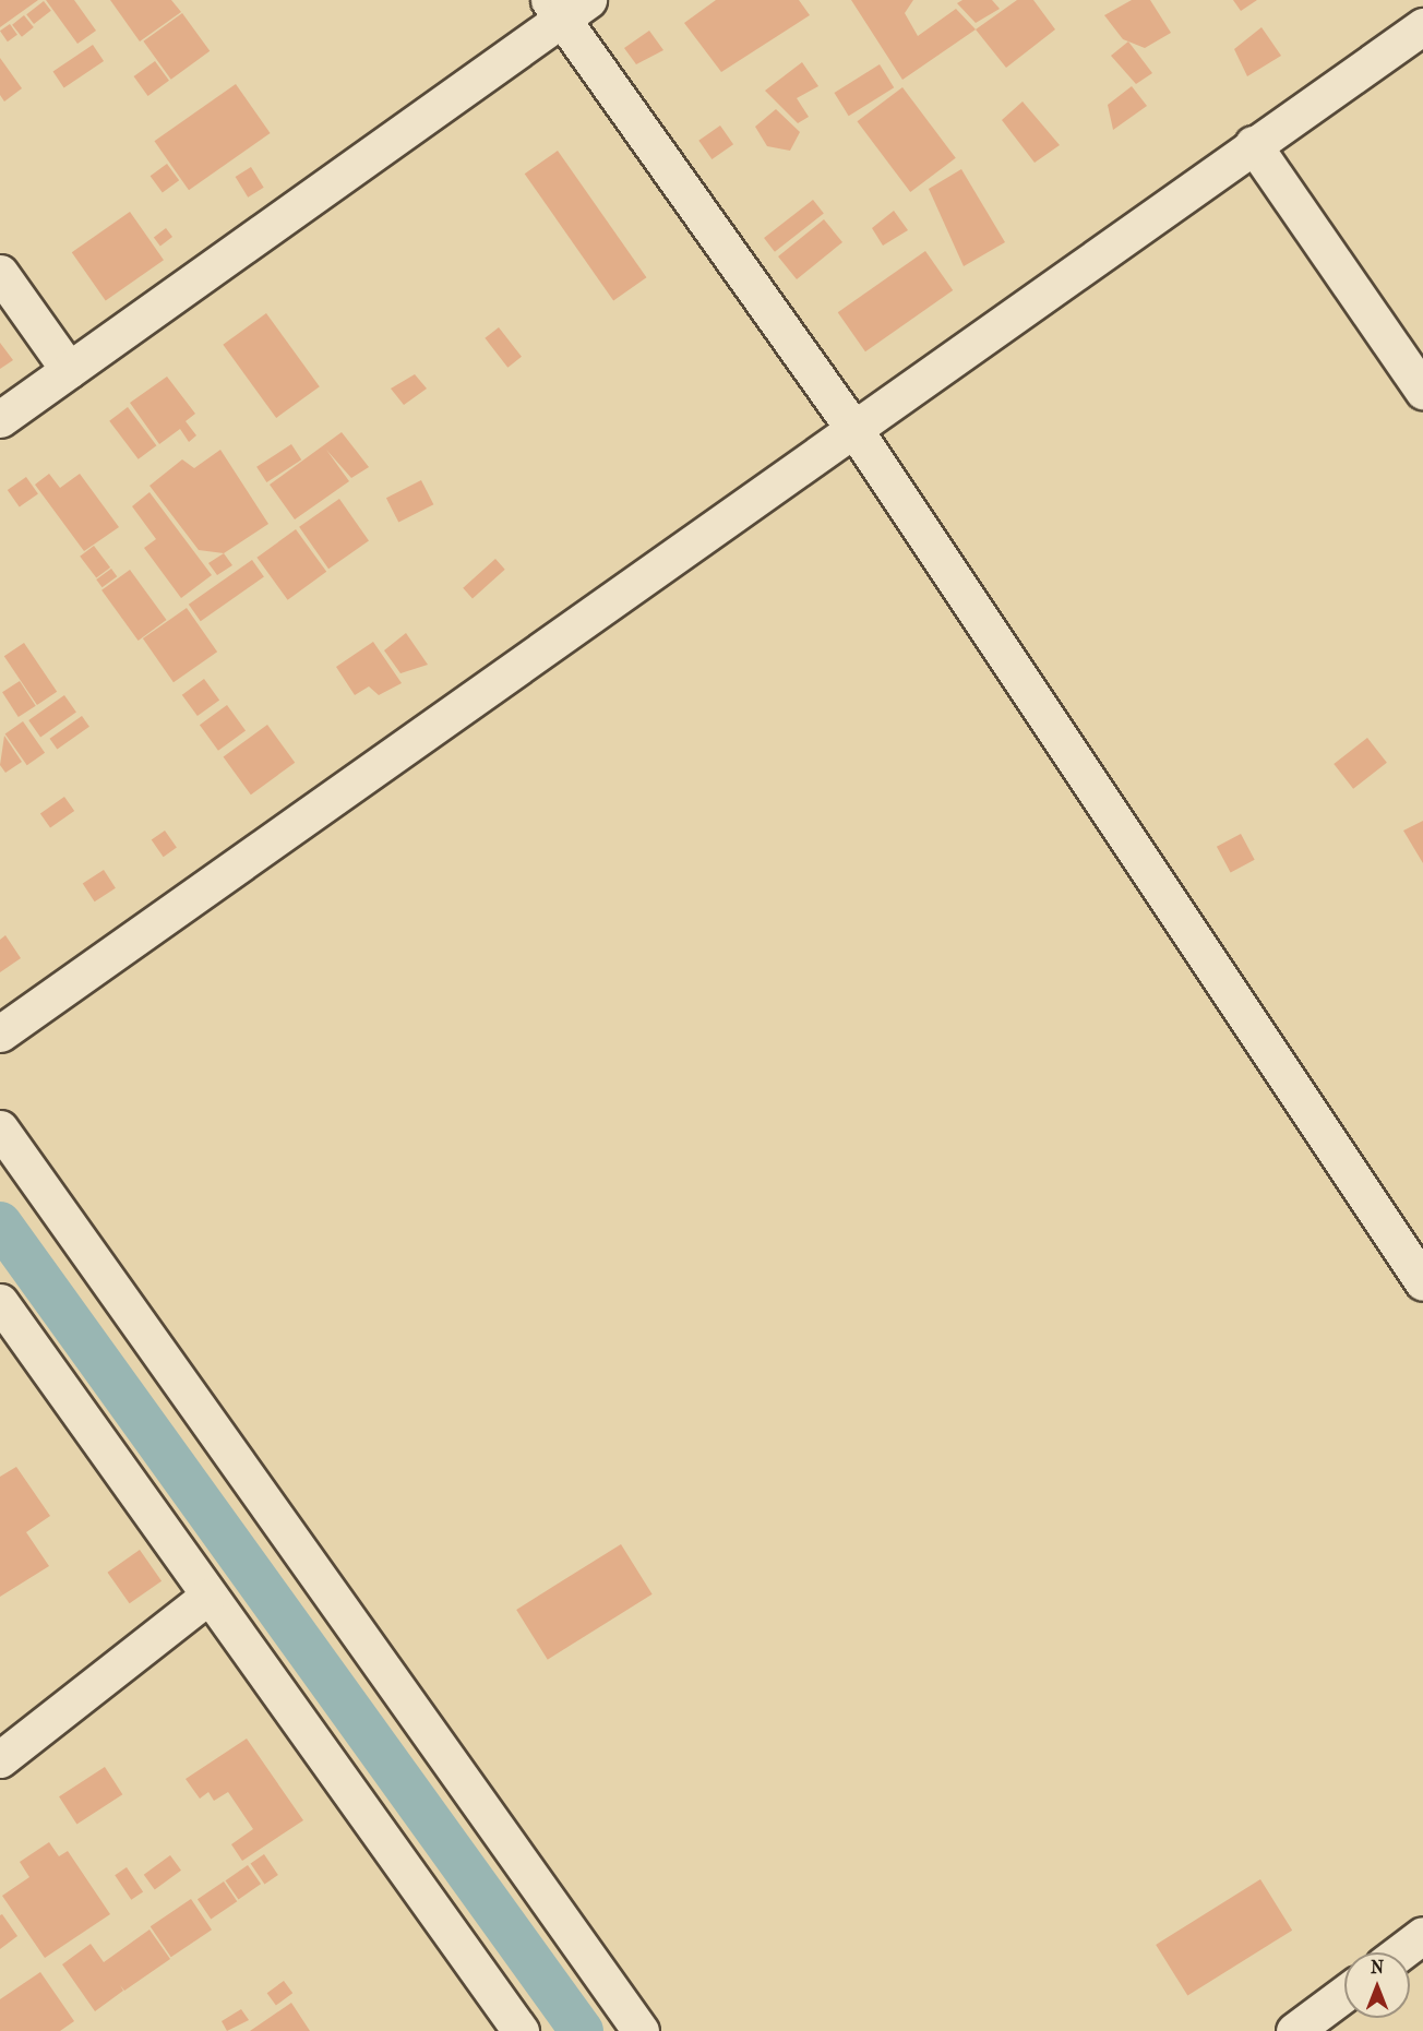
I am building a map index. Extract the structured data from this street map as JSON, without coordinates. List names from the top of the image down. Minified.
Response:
{"north":"top"}
